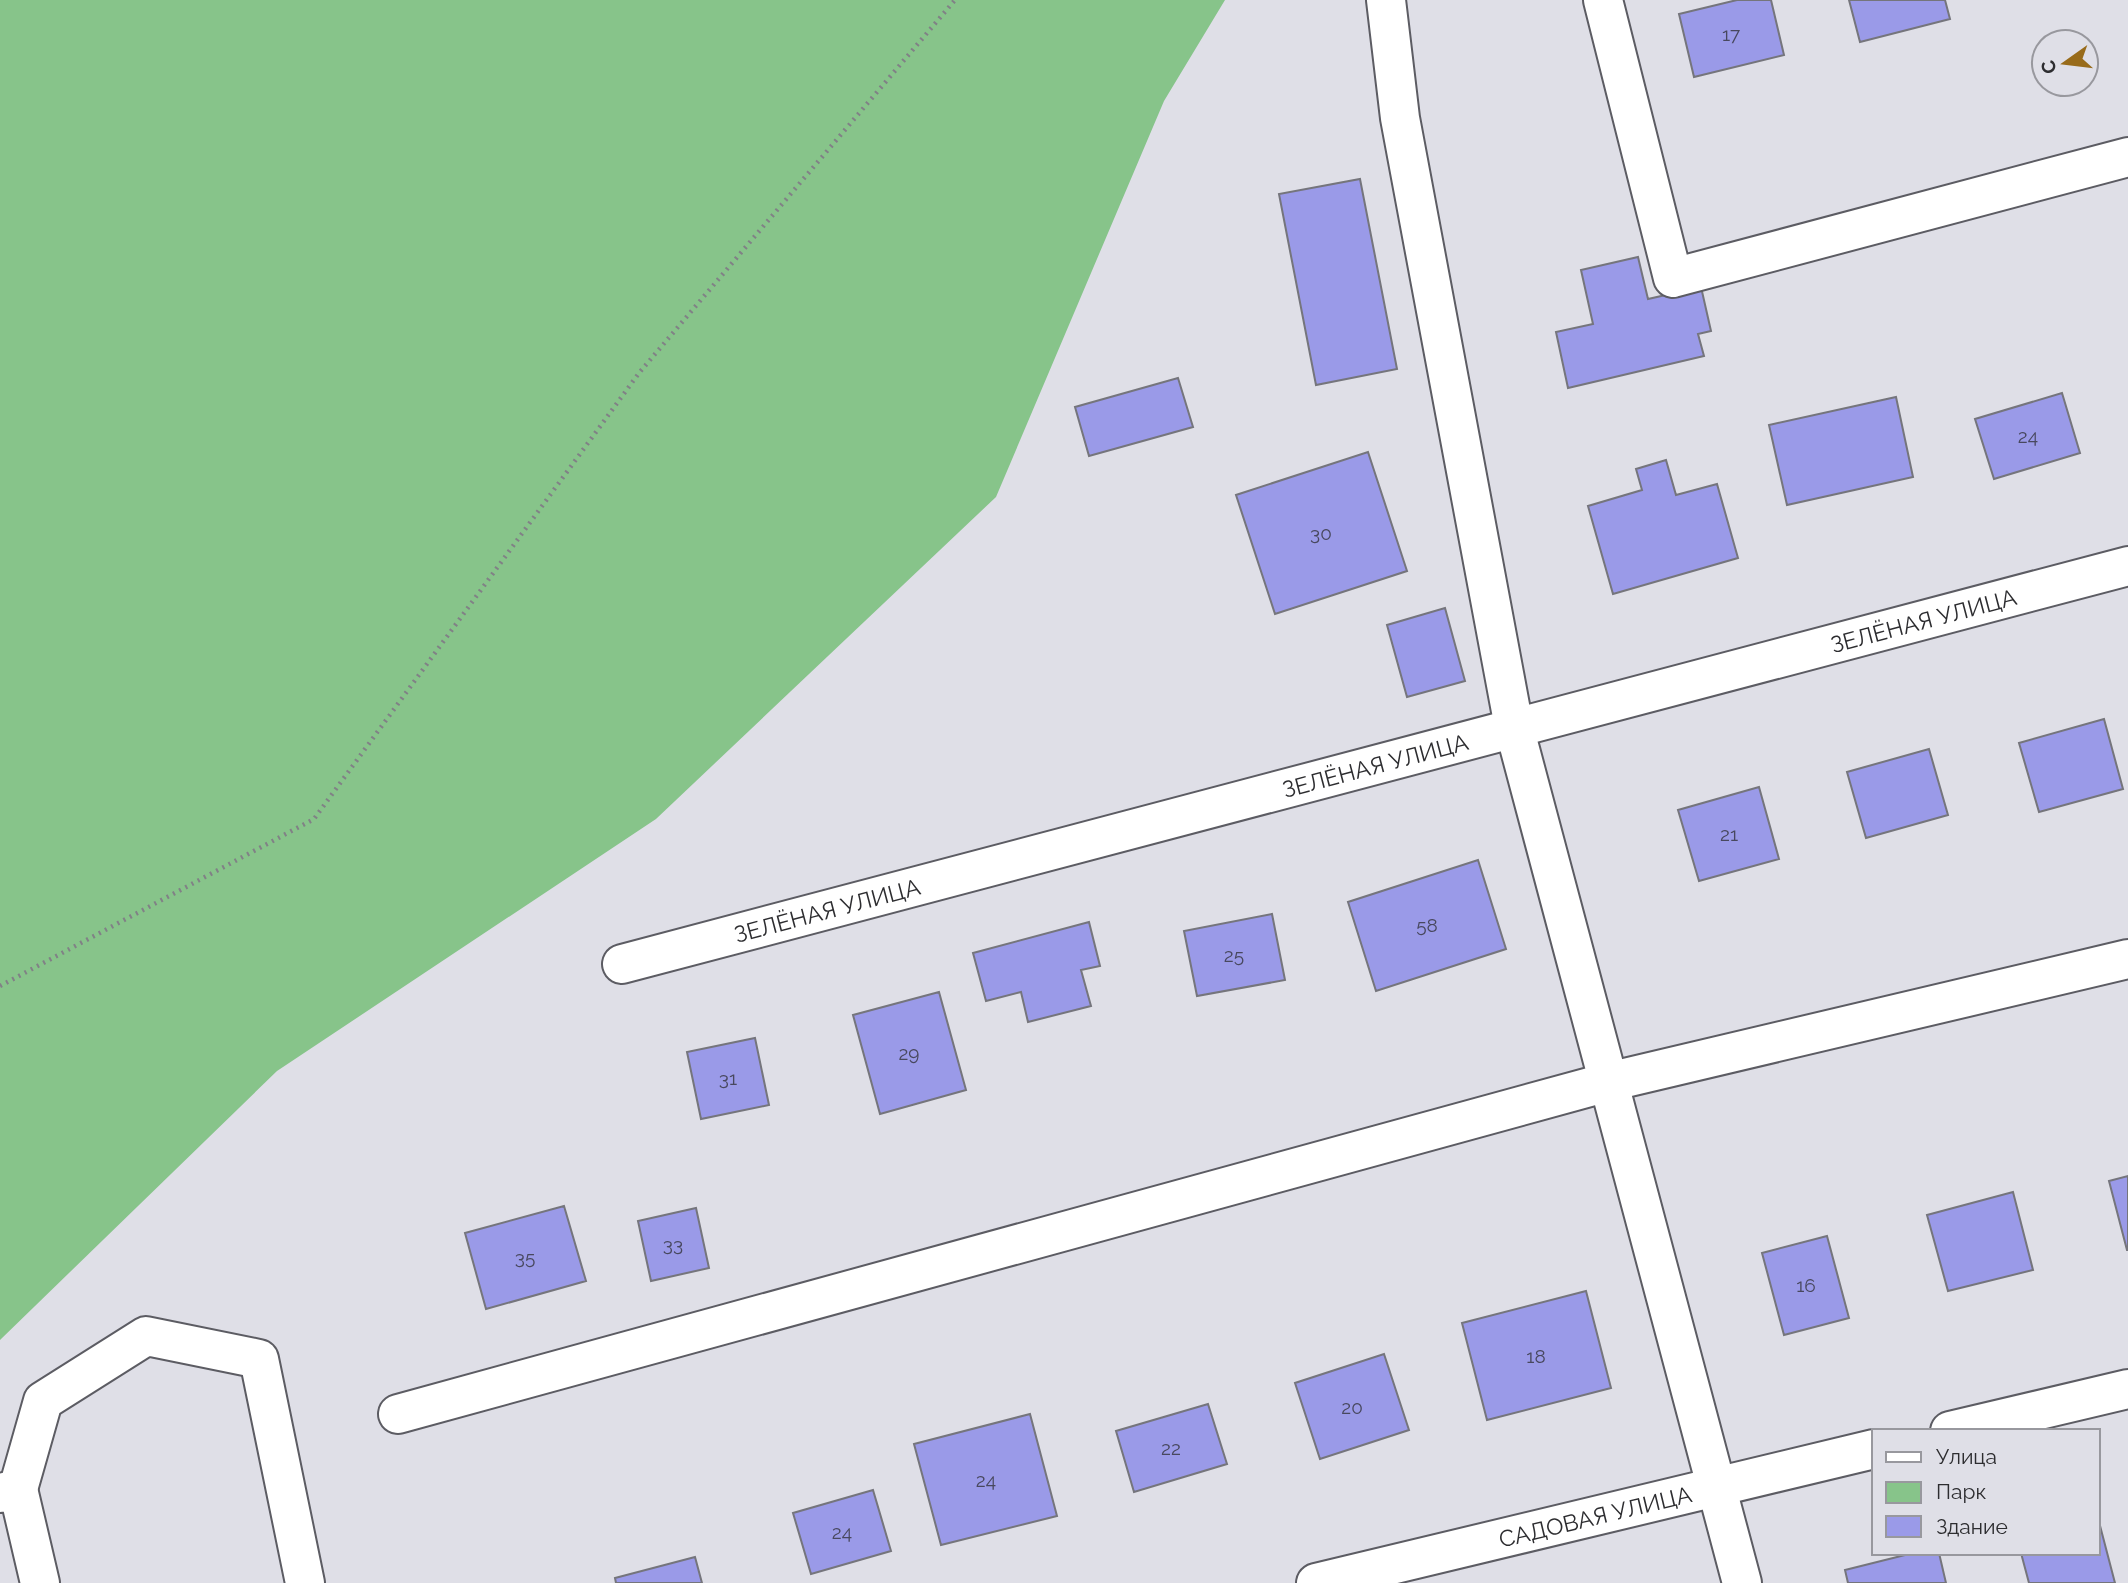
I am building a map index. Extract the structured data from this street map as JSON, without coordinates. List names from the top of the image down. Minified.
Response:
{"streets":{"street":["ЗЕЛЁНАЯ УЛИЦА","САДОВАЯ УЛИЦА"]},"house_numbers":["17","24","30","21","58","25","29","31","33","35","16","18","20","22","24","24"],"legend":["Улица","Парк","Здание"],"north":"left"}
